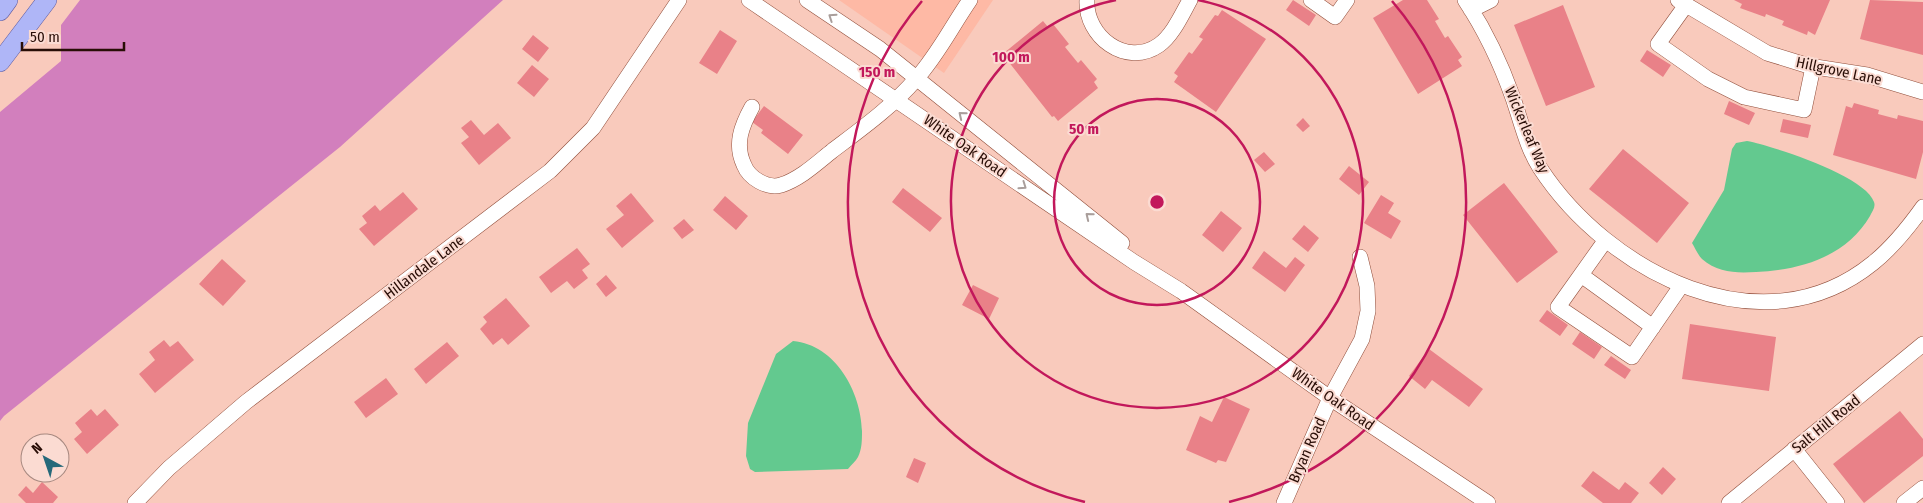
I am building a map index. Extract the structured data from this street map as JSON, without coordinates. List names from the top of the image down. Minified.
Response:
{"streets":{"street":["Hillgrove Lane","Wickerleaf Way","White Oak Road","Hillandale Lane","Salt Hill Road","Bryan Road"]},"crossings":[["White Oak Road","Bryan Road"]],"scale_bar":"50 m","north":"top left","rings":["100 m","150 m","50 m"]}
